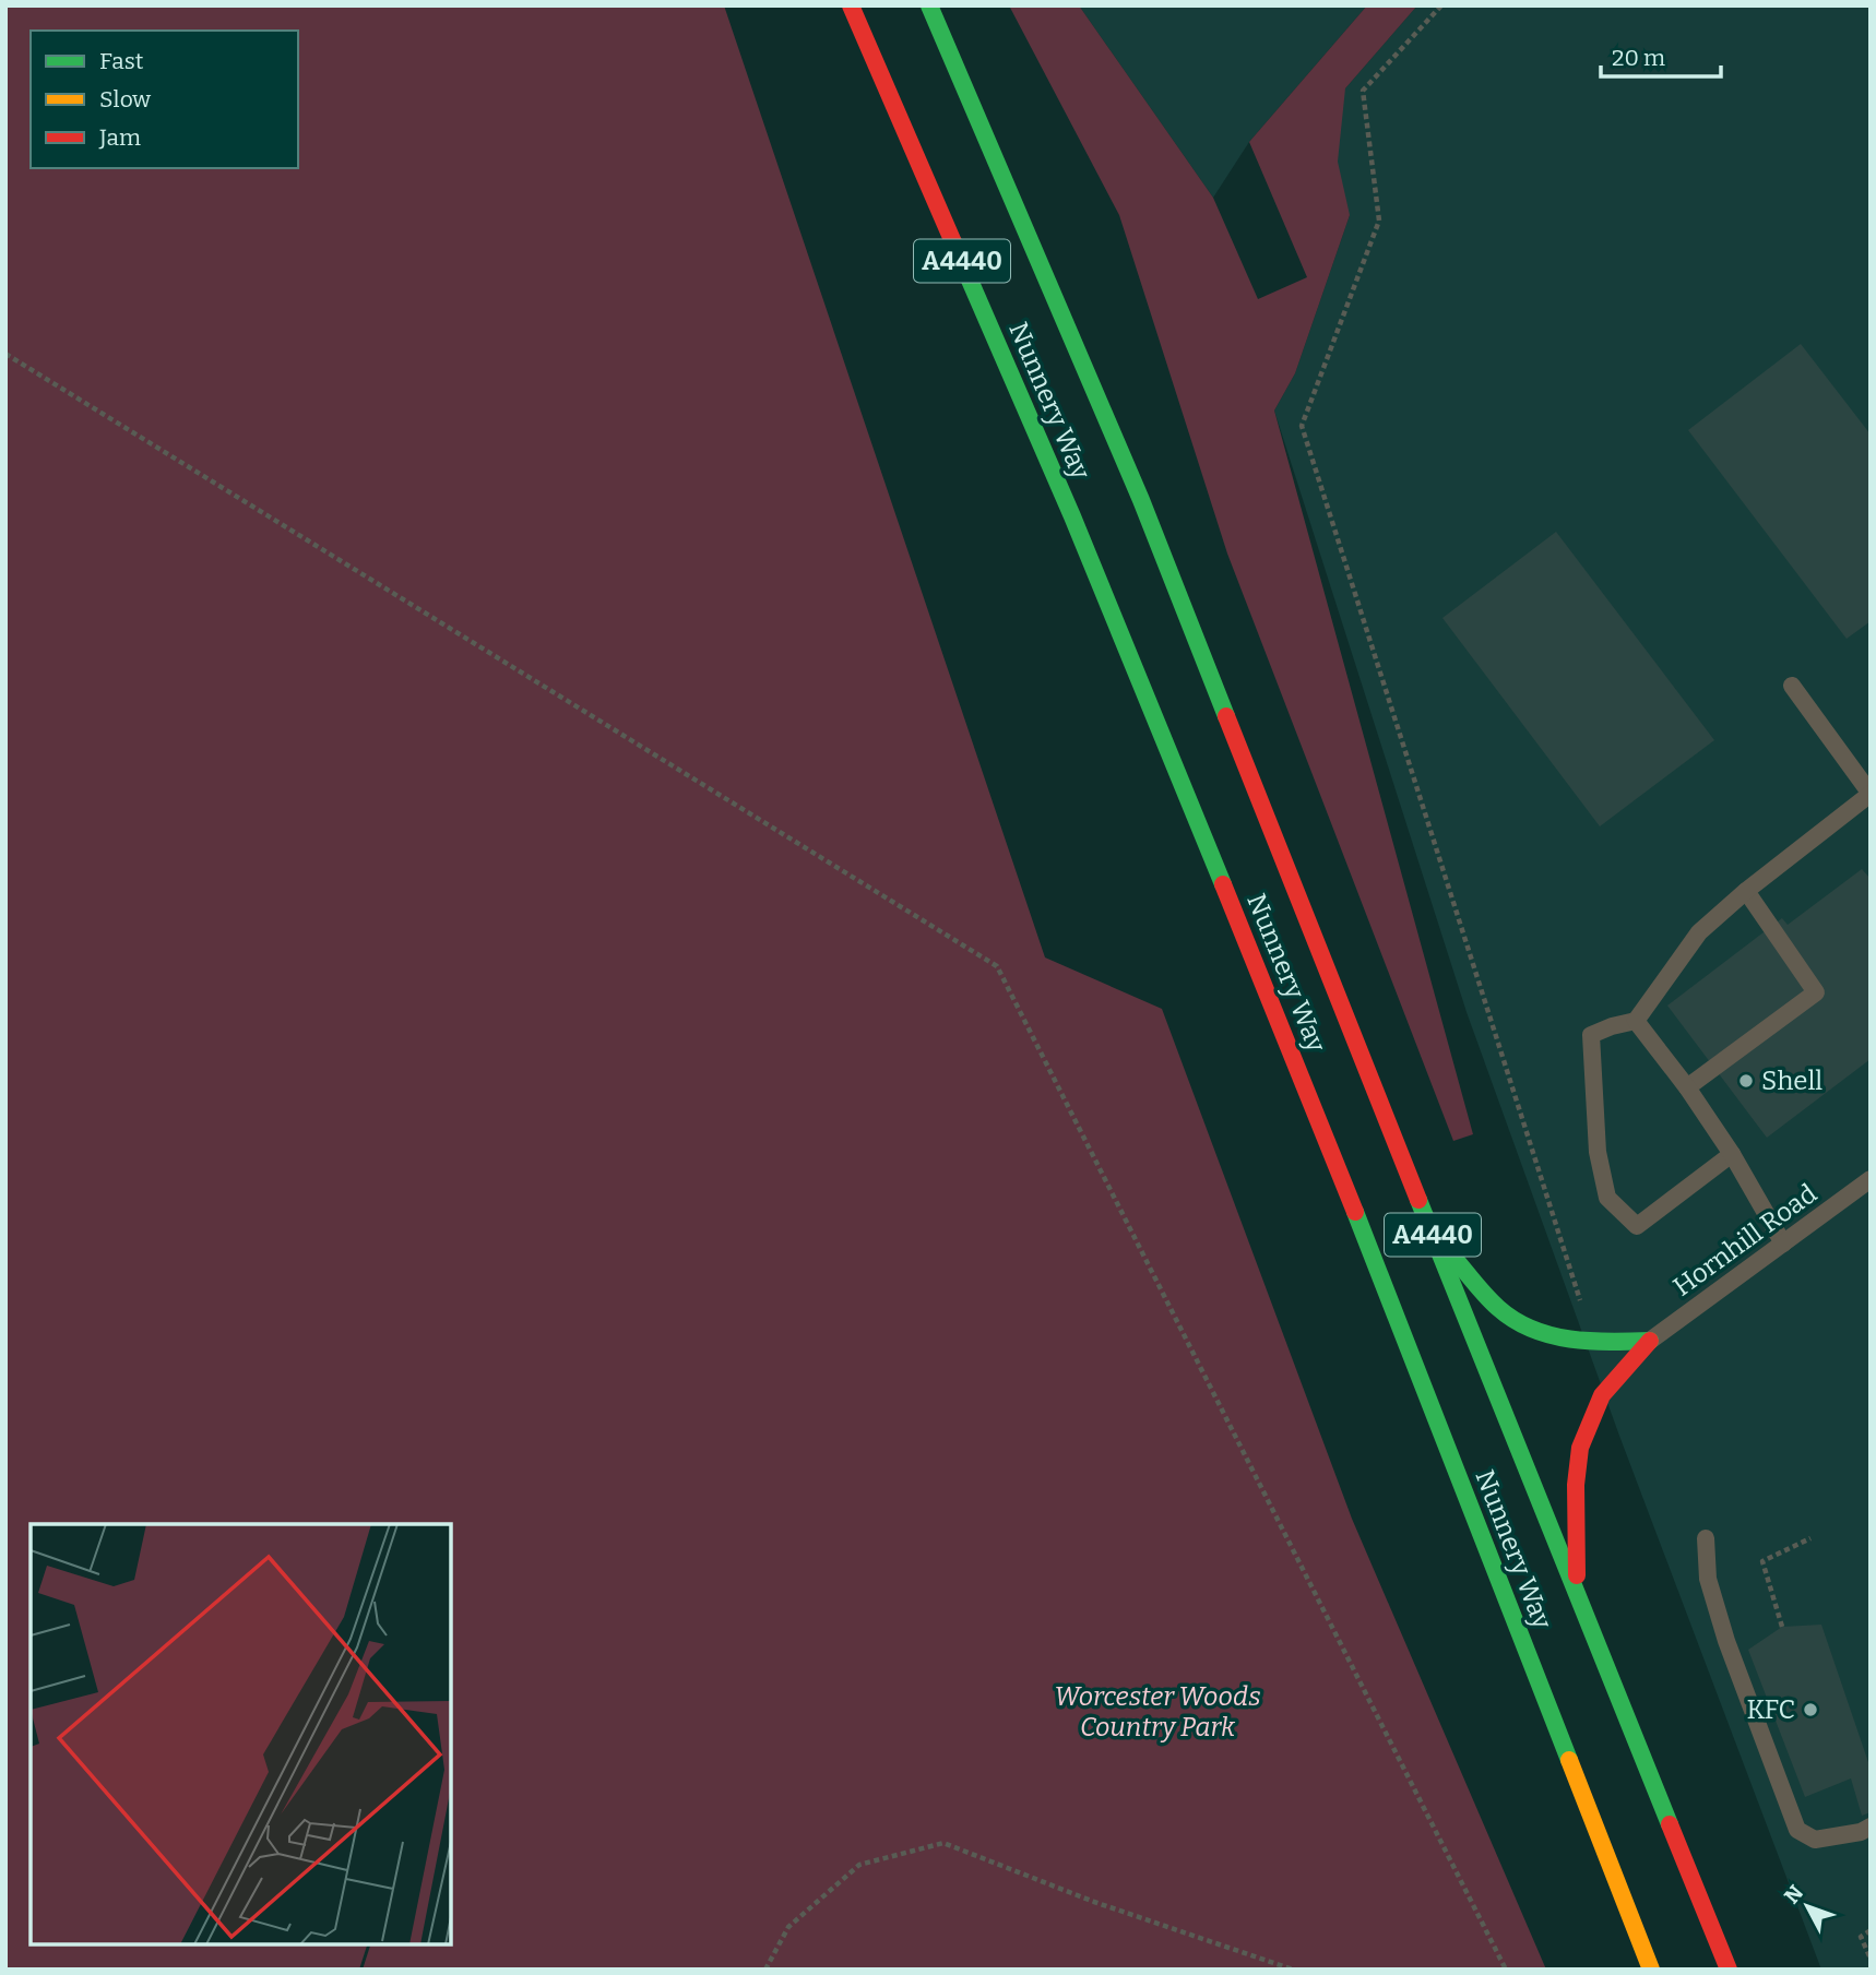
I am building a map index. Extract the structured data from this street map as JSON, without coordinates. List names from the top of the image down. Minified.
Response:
{"streets":{"main road":["A4440","Nunnery Way"],"lane":["Hornhill Road"]},"parks":["Worcester Woods Country Park"],"places":["Shell","KFC"],"legend":["Fast","Slow","Jam"],"scale_bar":"20 m","north":"top left"}
